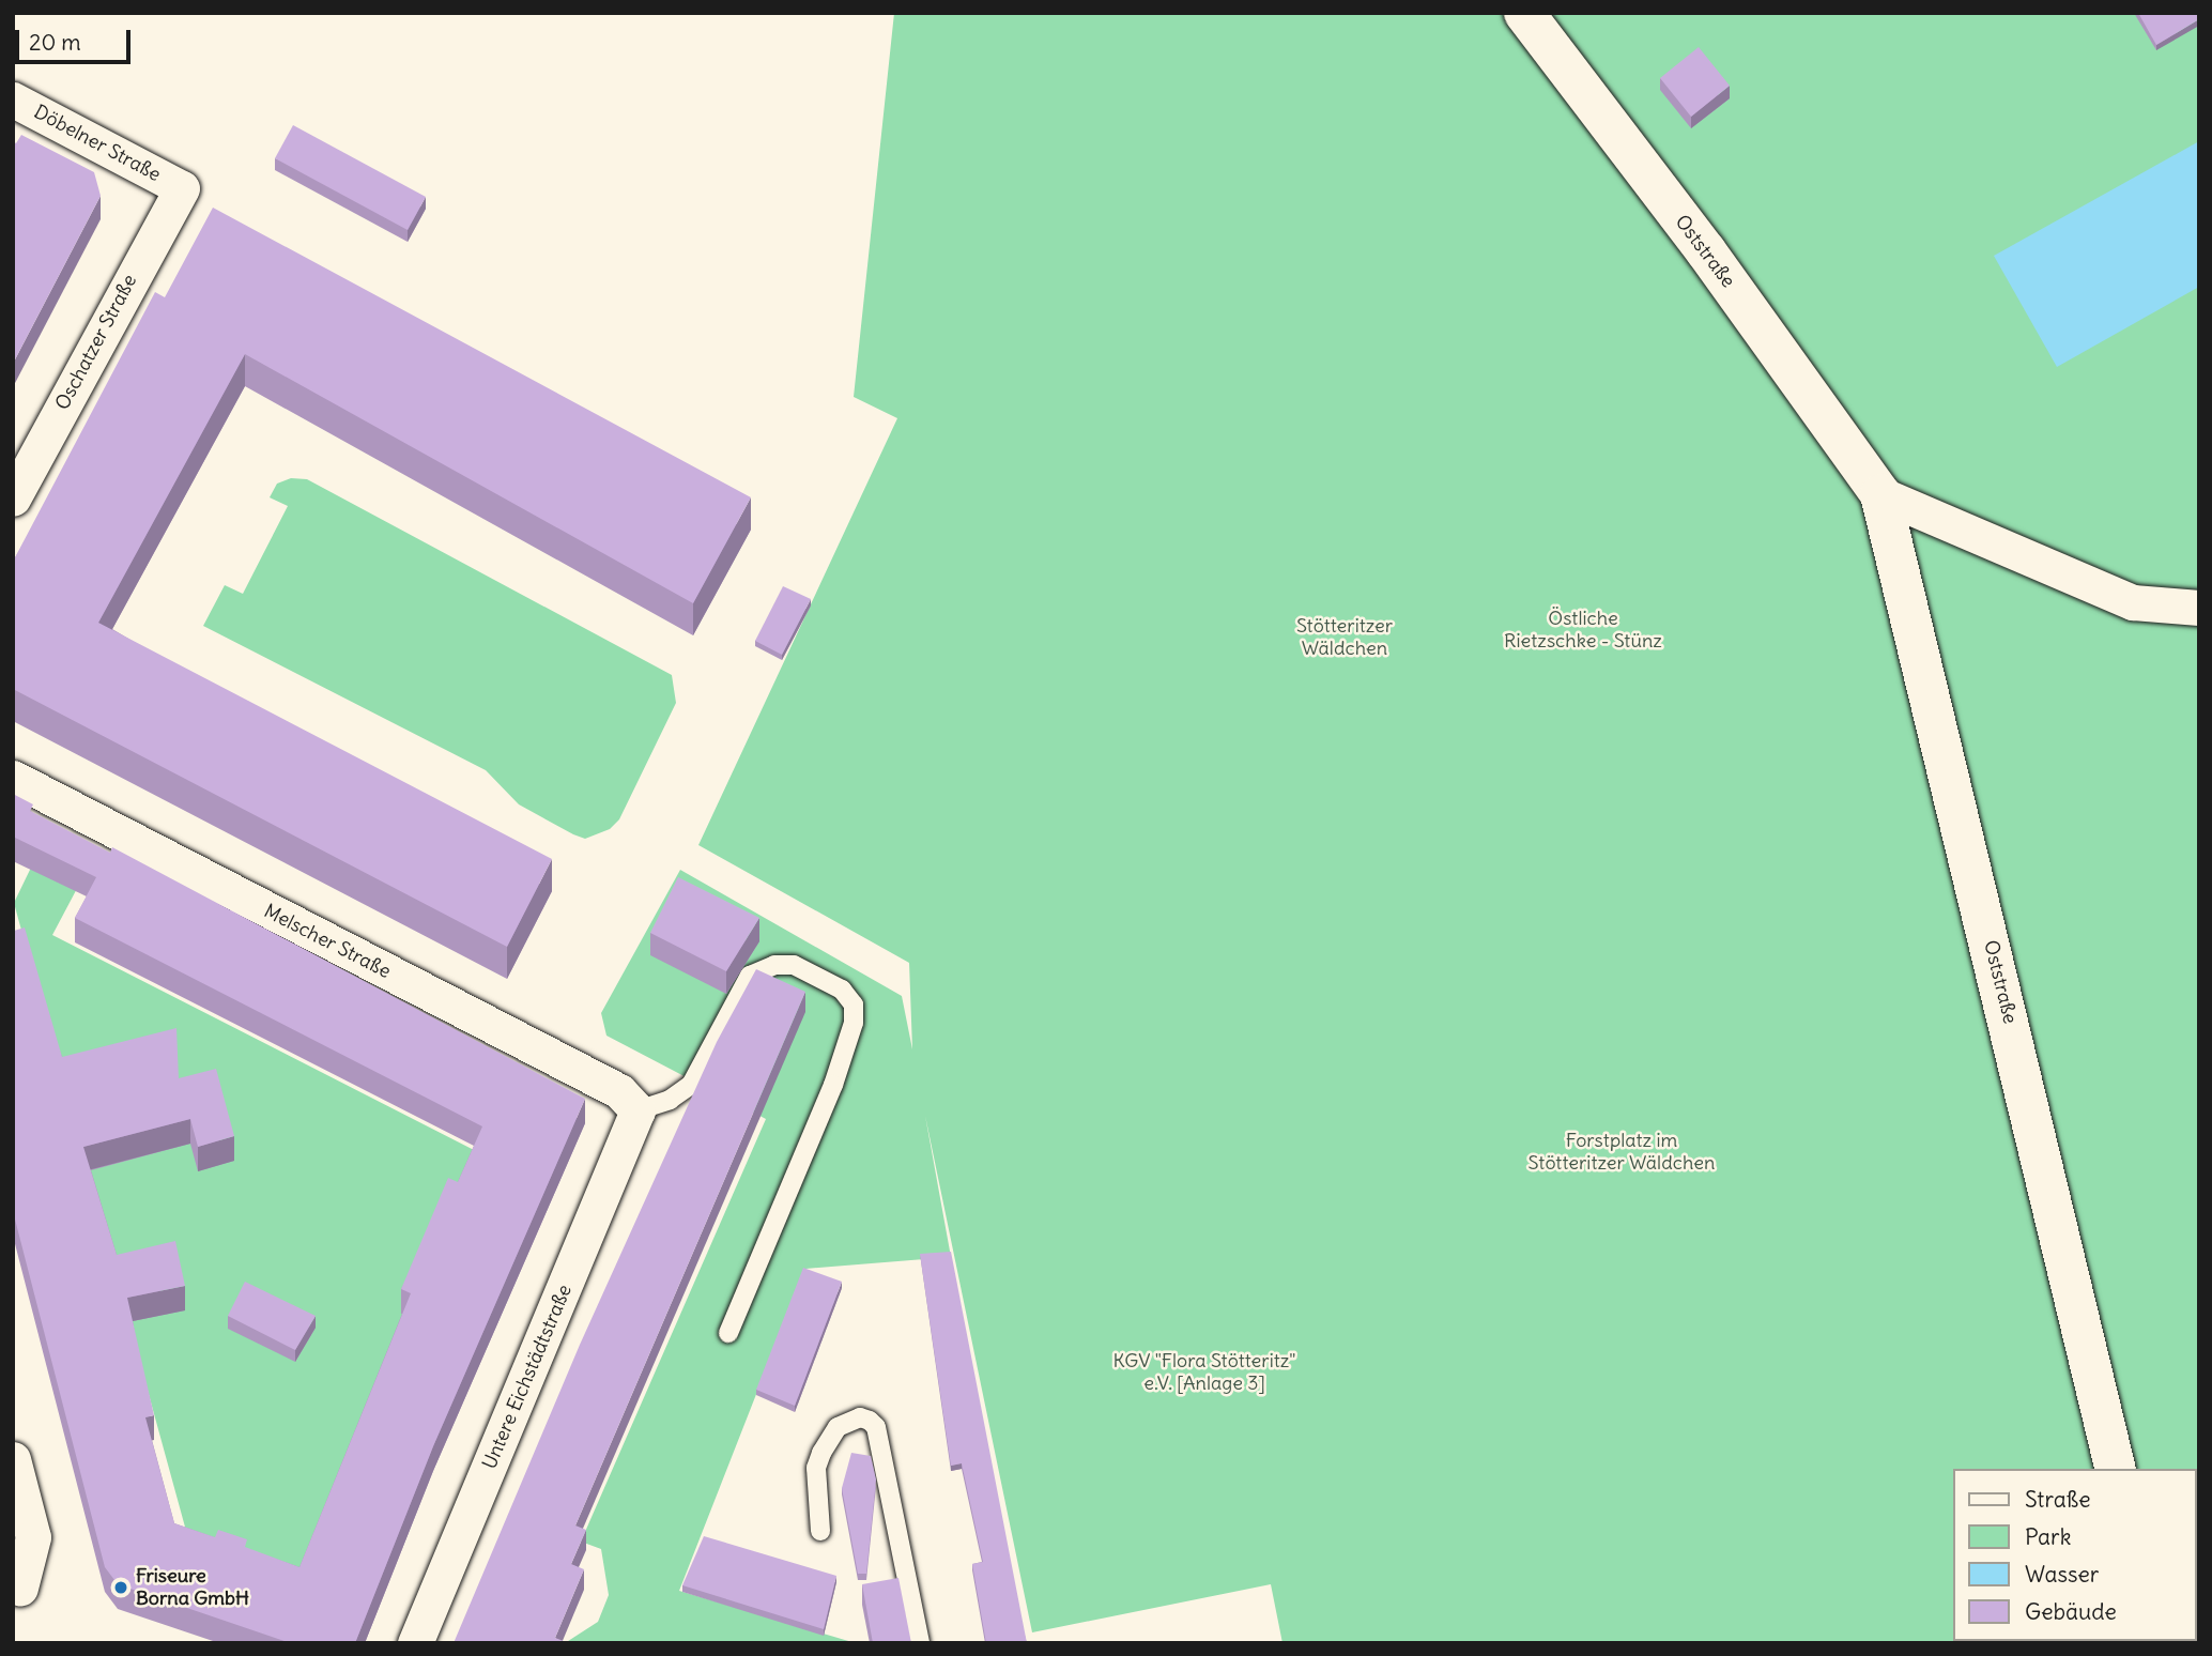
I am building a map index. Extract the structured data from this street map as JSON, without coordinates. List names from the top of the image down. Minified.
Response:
{"streets":{"street":["Döbelner Straße","Oststraße","Oschatzer Straße","Melscher Straße","Untere Eichstädtstraße"]},"crossings":[["Döbelner Straße","Oschatzer Straße"],["Melscher Straße","Untere Eichstädtstraße"]],"parks":["Östliche Rietzschke - Stünz","Stötteritzer Wäldchen","Forstplatz im Stötteritzer Wäldchen","KGV \"Flora Stötteritz\" e.V. [Anlage 3]"],"places":["Friseure Borna GmbH"],"legend":["Straße","Park","Wasser","Gebäude"],"scale_bar":"20 m"}
